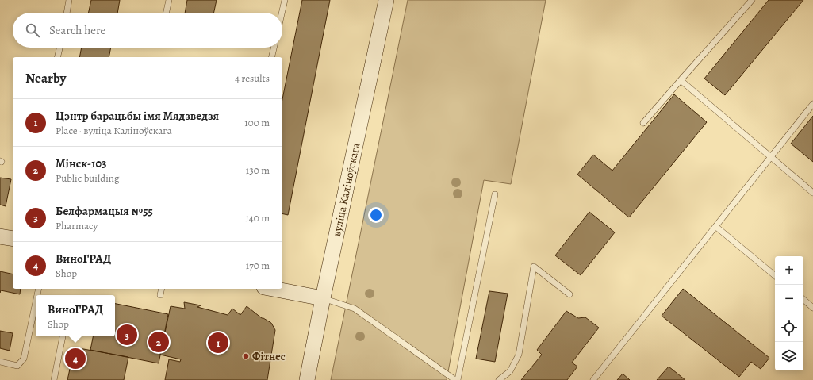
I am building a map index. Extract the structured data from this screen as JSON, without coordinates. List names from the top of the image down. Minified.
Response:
{"streets":{"main road":["вуліца Каліноўскага"]},"places":["Фітнес"],"page":{"search":"Search here","heading":["Nearby","4 results"],"list":[{"mark":"1","name":"Цэнтр барацьбы імя Мядзведзя","note":"Place · вуліца Каліноўскага","value":"100 m"},{"mark":"2","name":"Мінск-103","note":"Public building","value":"130 m"},{"mark":"3","name":"Белфармацыя №55","note":"Pharmacy","value":"140 m"},{"mark":"4","name":"ВиноГРАД","note":"Shop","value":"170 m"}],"map_buttons":["+","−"],"popup":["ВиноГРАД","Shop"],"pins":["3","2","1","4"]}}
